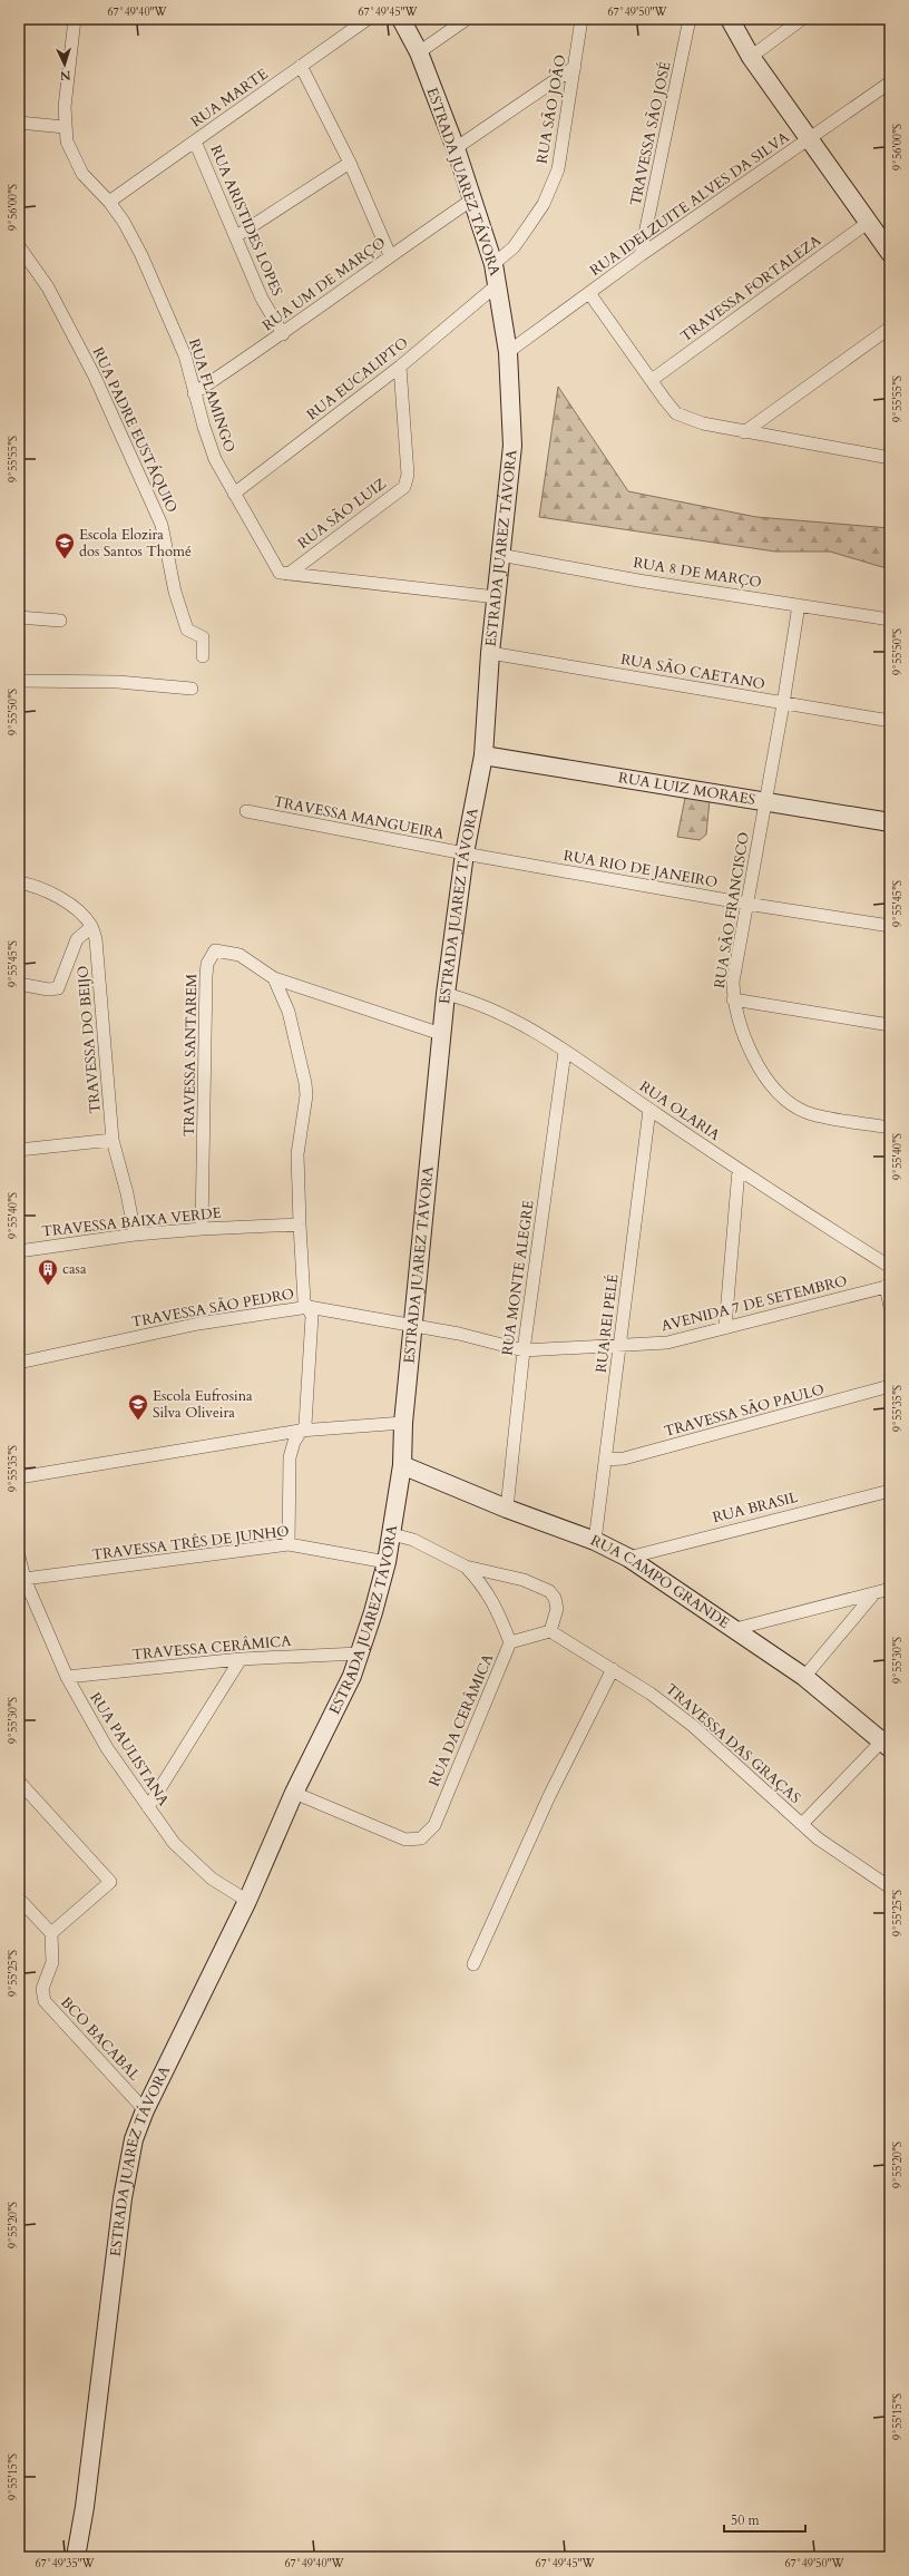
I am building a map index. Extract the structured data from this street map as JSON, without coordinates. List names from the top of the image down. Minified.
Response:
{"streets":{"street":["RUA MARTE","RUA SÃO JOÃO","TRAVESSA SÃO JOSÉ","ESTRADA JUAREZ TÁVORA","RUA IDELZUITE ALVES DA SILVA","RUA ARISTIDES LOPES","RUA UM DE MARÇO","TRAVESSA FORTALEZA","RUA EUCALIPTO","RUA FLAMINGO","RUA PADRE EUSTÁQUIO","RUA SÃO LUIZ","RUA 8 DE MARÇO","RUA SÃO CAETANO","RUA LUIZ MORAES","TRAVESSA MANGUEIRA","RUA RIO DE JANEIRO","RUA SÃO FRANCISCO","TRAVESSA DO BEIJO","TRAVESSA SANTAREM","RUA OLARIA","TRAVESSA BAIXA VERDE","RUA MONTE ALEGRE","AVENIDA 7 DE SETEMBRO","TRAVESSA SÃO PEDRO","RUA REI PELÉ","TRAVESSA SÃO PAULO","RUA BRASIL","TRAVESSA TRÊS DE JUNHO","RUA CAMPO GRANDE","TRAVESSA CERÂMICA","RUA DA CERÂMICA","TRAVESSA DAS GRAÇAS","RUA PAULISTANA","BCO BACABAL"]},"crossings":[["RUA MARTE","RUA ARISTIDES LOPES"],["RUA MARTE","RUA FLAMINGO"],["RUA SÃO JOÃO","ESTRADA JUAREZ TÁVORA"],["TRAVESSA SÃO JOSÉ","RUA IDELZUITE ALVES DA SILVA"],["ESTRADA JUAREZ TÁVORA","RUA IDELZUITE ALVES DA SILVA"],["ESTRADA JUAREZ TÁVORA","RUA UM DE MARÇO"],["ESTRADA JUAREZ TÁVORA","RUA EUCALIPTO"],["ESTRADA JUAREZ TÁVORA","RUA 8 DE MARÇO"],["ESTRADA JUAREZ TÁVORA","RUA SÃO CAETANO"],["ESTRADA JUAREZ TÁVORA","RUA LUIZ MORAES"],["ESTRADA JUAREZ TÁVORA","TRAVESSA MANGUEIRA"],["ESTRADA JUAREZ TÁVORA","RUA RIO DE JANEIRO"],["ESTRADA JUAREZ TÁVORA","RUA OLARIA"],["ESTRADA JUAREZ TÁVORA","AVENIDA 7 DE SETEMBRO"],["ESTRADA JUAREZ TÁVORA","TRAVESSA SÃO PEDRO"],["ESTRADA JUAREZ TÁVORA","TRAVESSA TRÊS DE JUNHO"],["ESTRADA JUAREZ TÁVORA","RUA CAMPO GRANDE"],["ESTRADA JUAREZ TÁVORA","TRAVESSA CERÂMICA"],["ESTRADA JUAREZ TÁVORA","RUA DA CERÂMICA"],["ESTRADA JUAREZ TÁVORA","RUA PAULISTANA"],["ESTRADA JUAREZ TÁVORA","BCO BACABAL"],["RUA ARISTIDES LOPES","RUA UM DE MARÇO"],["RUA UM DE MARÇO","RUA FLAMINGO"],["RUA EUCALIPTO","RUA FLAMINGO"],["RUA EUCALIPTO","RUA SÃO LUIZ"],["RUA FLAMINGO","RUA SÃO LUIZ"],["RUA 8 DE MARÇO","RUA SÃO FRANCISCO"],["RUA SÃO CAETANO","RUA SÃO FRANCISCO"],["RUA LUIZ MORAES","RUA SÃO FRANCISCO"],["TRAVESSA MANGUEIRA","RUA RIO DE JANEIRO"],["RUA RIO DE JANEIRO","RUA SÃO FRANCISCO"],["TRAVESSA DO BEIJO","TRAVESSA BAIXA VERDE"],["TRAVESSA SANTAREM","TRAVESSA BAIXA VERDE"],["RUA OLARIA","RUA MONTE ALEGRE"],["RUA OLARIA","RUA REI PELÉ"],["RUA MONTE ALEGRE","AVENIDA 7 DE SETEMBRO"],["RUA MONTE ALEGRE","RUA CAMPO GRANDE"],["AVENIDA 7 DE SETEMBRO","TRAVESSA SÃO PEDRO"],["AVENIDA 7 DE SETEMBRO","RUA REI PELÉ"],["RUA REI PELÉ","TRAVESSA SÃO PAULO"],["RUA REI PELÉ","RUA CAMPO GRANDE"],["RUA BRASIL","RUA CAMPO GRANDE"],["TRAVESSA TRÊS DE JUNHO","RUA PAULISTANA"],["TRAVESSA CERÂMICA","RUA PAULISTANA"],["RUA DA CERÂMICA","TRAVESSA DAS GRAÇAS"]],"places":{"school or university":["Escola Elozira dos Santos Thomé","Escola Eufrosina Silva Oliveira"],"building":["casa"]},"scale_bar":"50 m","north":"bottom","coordinates":["67°49'40\"W","67°49'45\"W","67°49'50\"W","9°56'00\"S","9°55'55\"S","9°55'50\"S","9°55'45\"S","9°55'40\"S","9°55'35\"S","9°55'30\"S","9°55'25\"S","9°55'20\"S","9°55'15\"S","67°49'35\"W"]}
